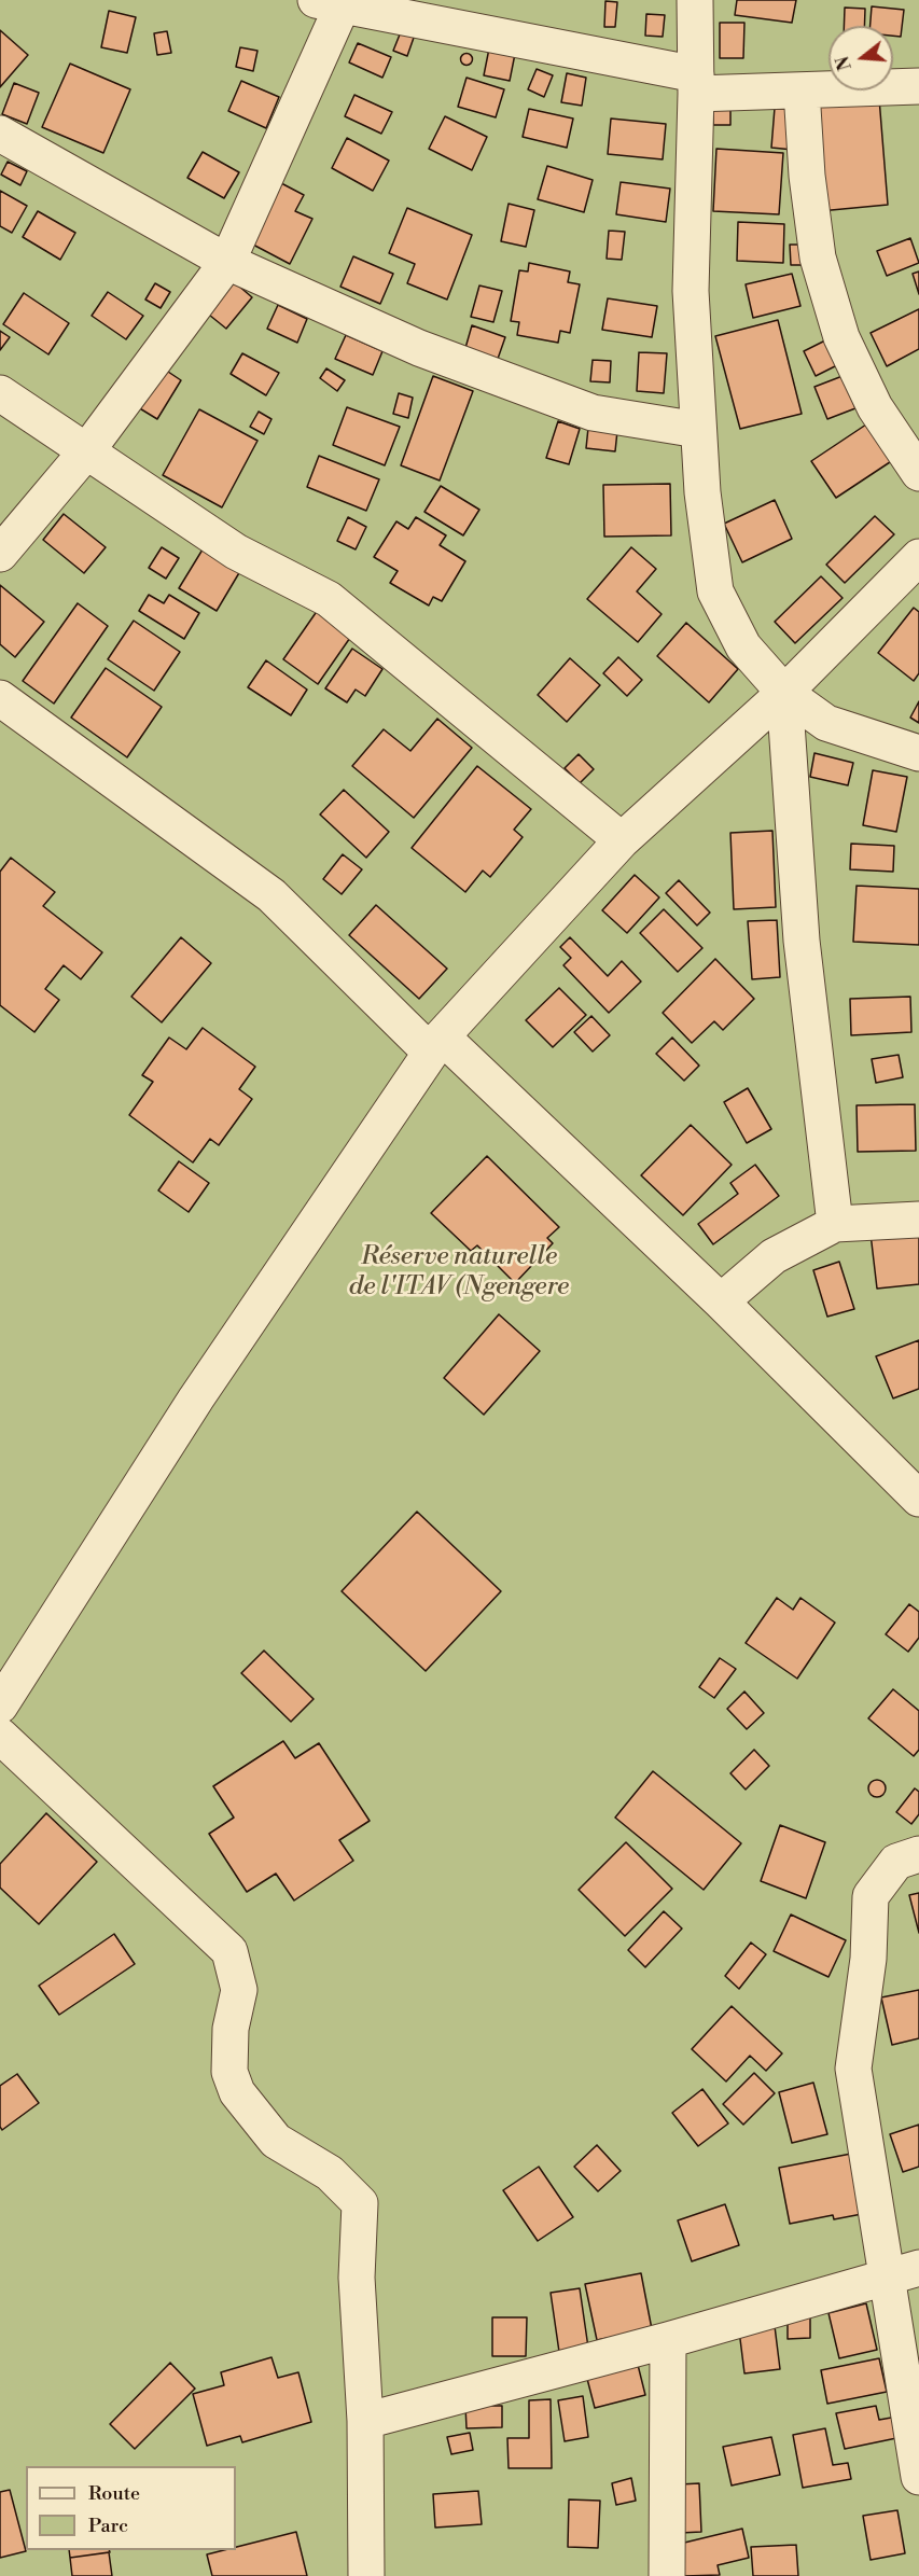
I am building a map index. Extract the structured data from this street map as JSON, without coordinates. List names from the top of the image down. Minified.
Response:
{"parks":["Réserve naturelle de l'ITAV (Ngengere"],"legend":["Route","Parc"],"north":"left"}
